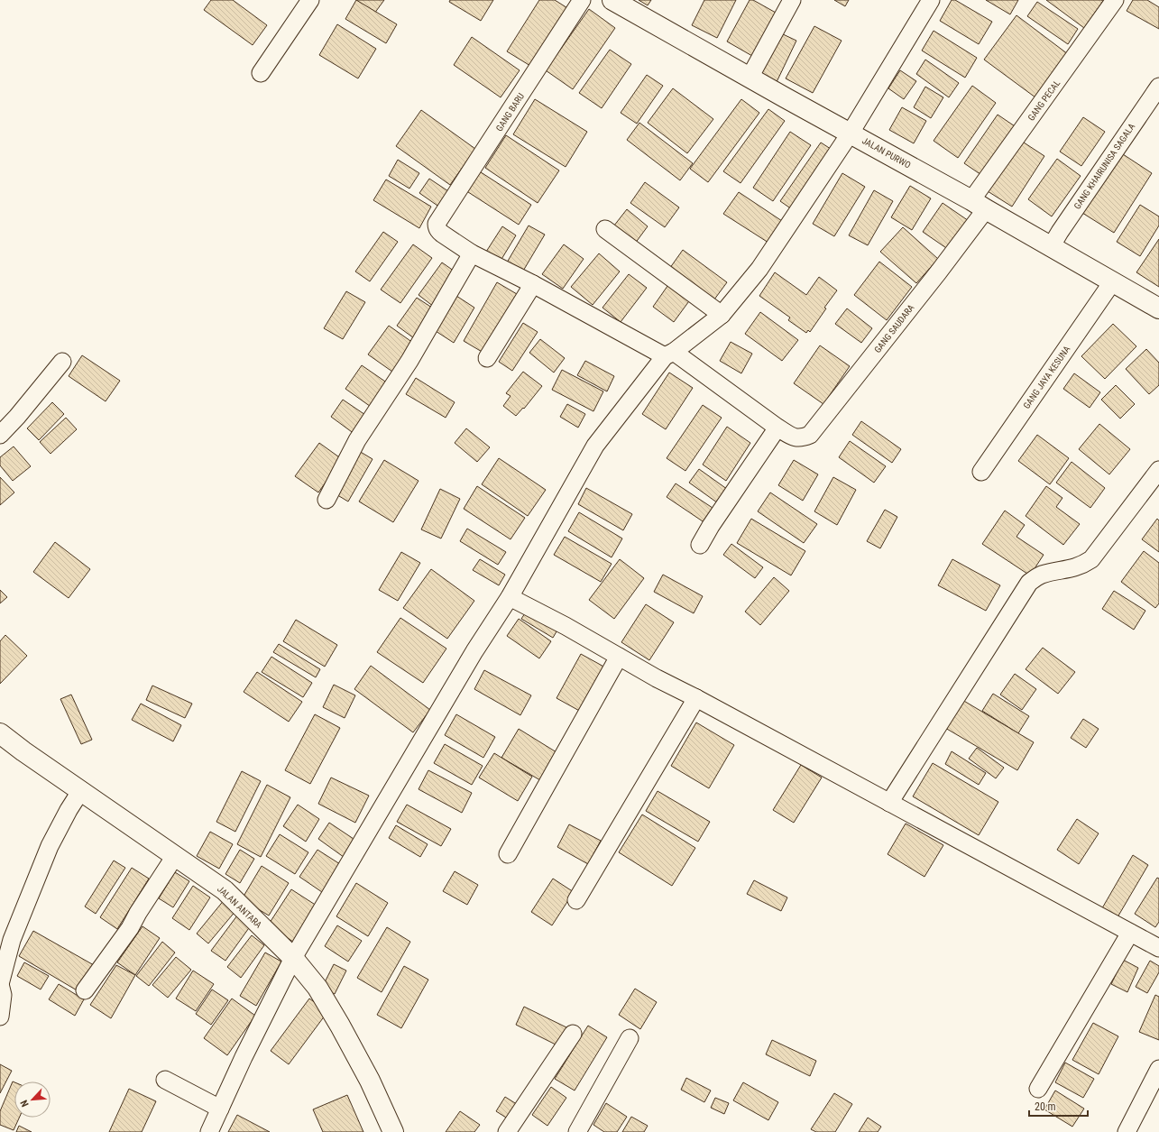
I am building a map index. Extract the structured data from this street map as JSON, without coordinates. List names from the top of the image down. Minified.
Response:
{"streets":{"street":["GANG PECAL","GANG BARU","JALAN PURWO","GANG KHAIRUNISA SAGALA","GANG SAUDARA","GANG JAYA KESUNA","JALAN ANTARA"]},"crossings":[["GANG PECAL","JALAN PURWO"],["GANG PECAL","GANG SAUDARA"],["JALAN PURWO","GANG KHAIRUNISA SAGALA"],["JALAN PURWO","GANG SAUDARA"],["JALAN PURWO","GANG JAYA KESUNA"]],"scale_bar":"20 m","north":"bottom left"}
